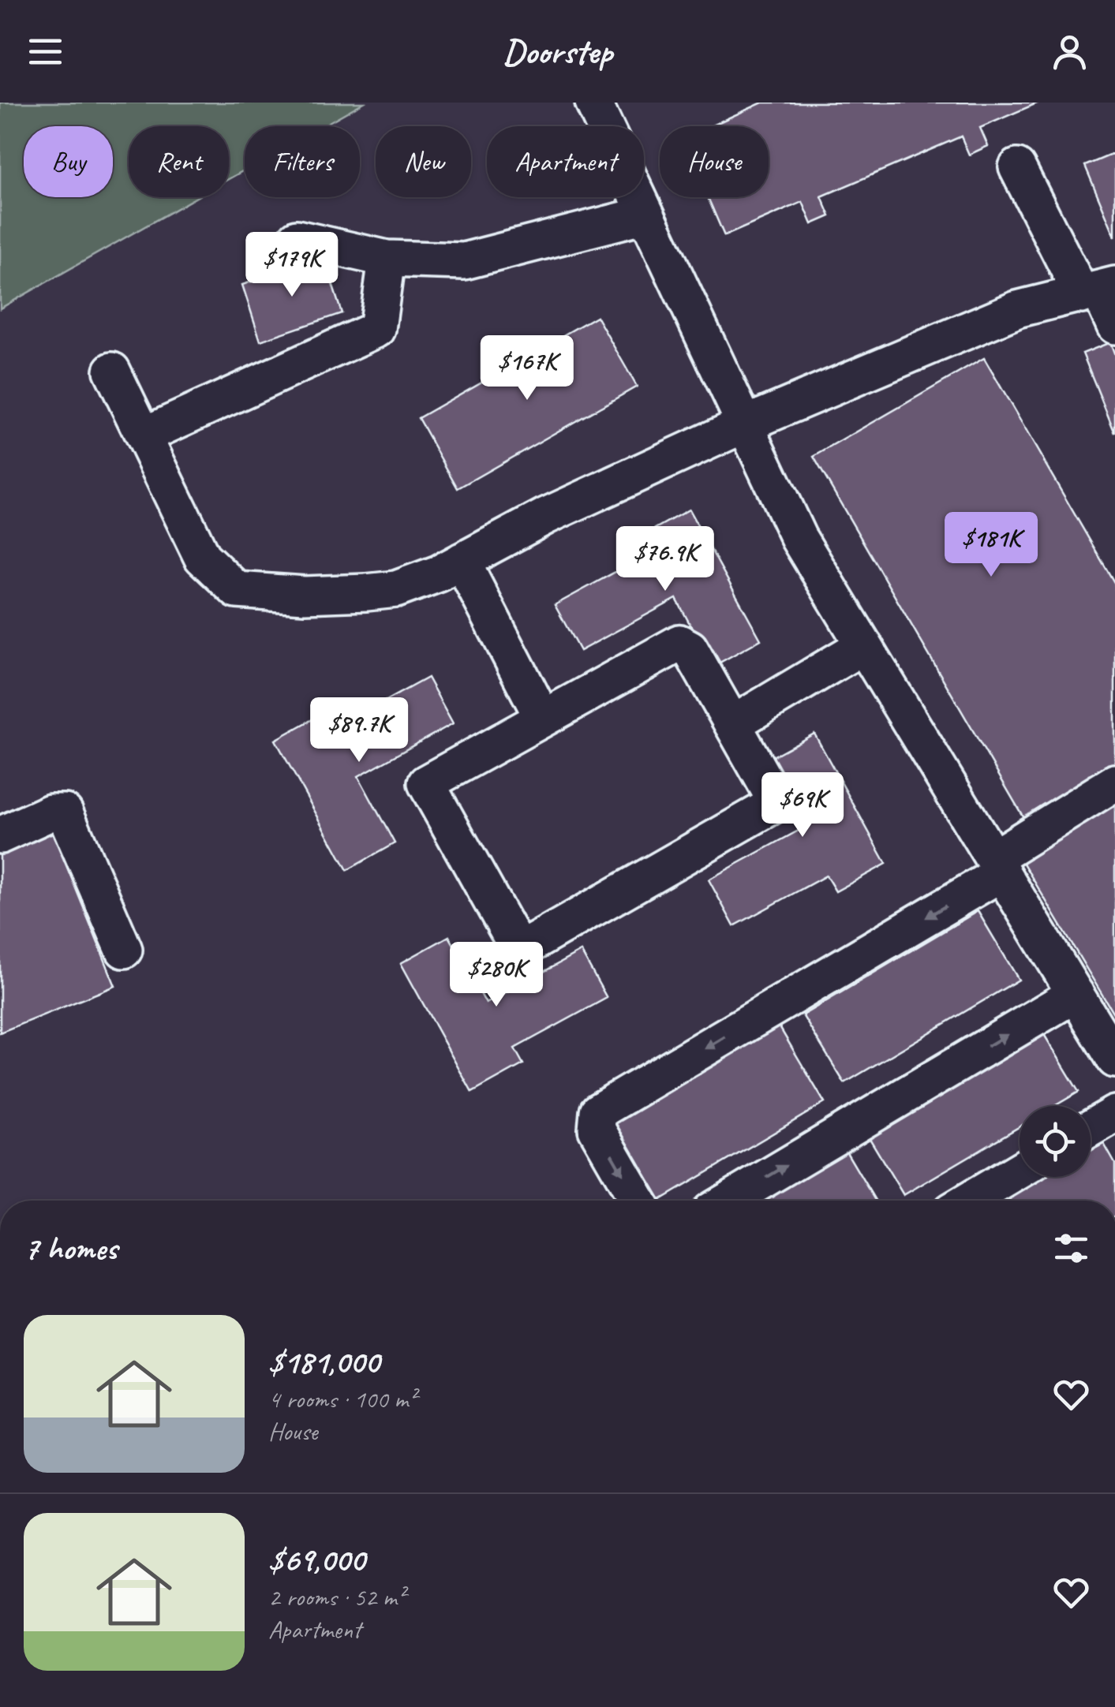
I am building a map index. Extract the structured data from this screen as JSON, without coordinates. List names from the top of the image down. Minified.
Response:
{"page":{"header":"Doorstep","chip":["Buy","Rent","Filters","New","Apartment","House"],"price":["$179K","$167K","$181K","$76.9K","$89.7K","$69K","$280K"],"heading":"7 homes","list":[{"name":"$181,000","note":"4 rooms · 100 m² · House"},{"name":"$69,000","note":"2 rooms · 52 m² · Apartment"}]}}
